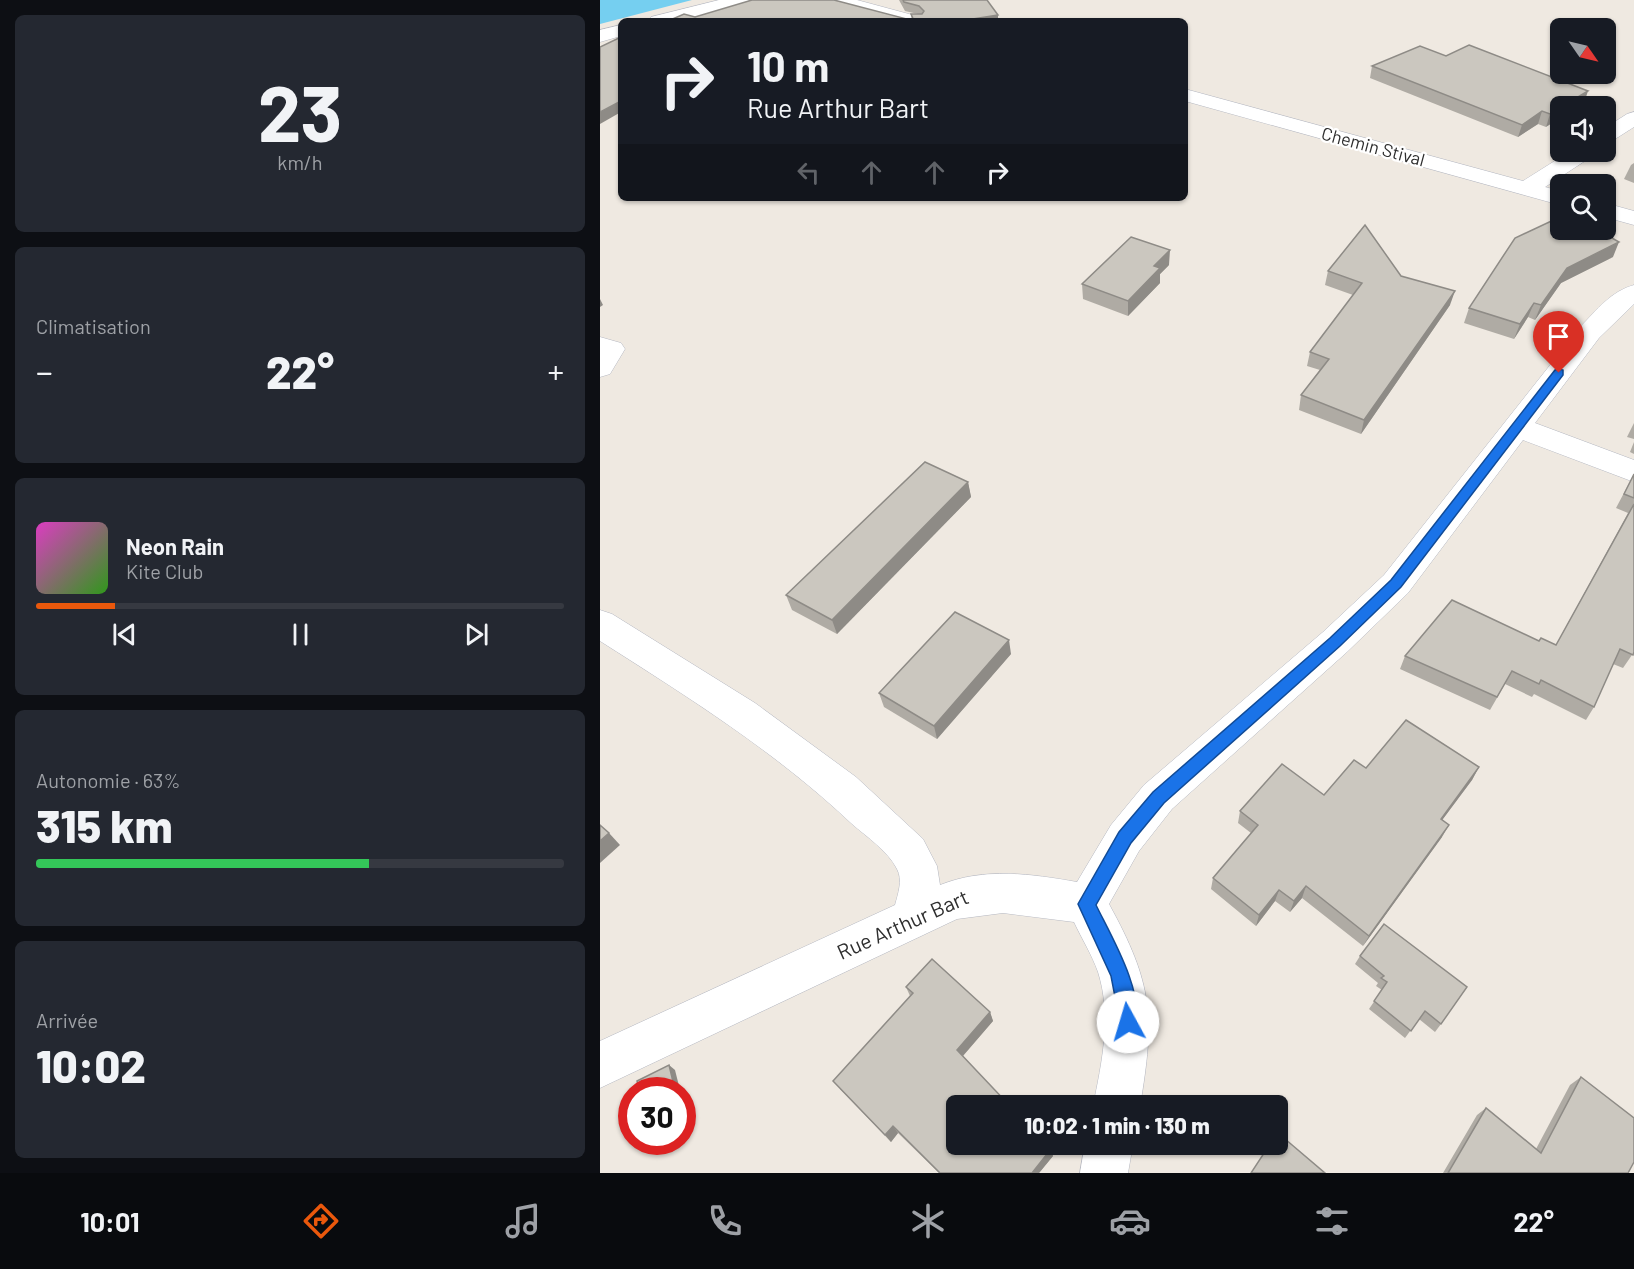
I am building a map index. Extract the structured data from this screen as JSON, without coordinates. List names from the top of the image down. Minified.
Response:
{"streets":{"street":["Chemin Stival","Rue Arthur Bart"]},"north":"bottom right","page":{"tile":[["23","km/h"],"Climatisation",["Autonomie · 63%","315 km"],["Arrivée","10:02"]],"turn":["10 m","Rue Arthur Bart"],"heat":["−","22°","+"],"song":["Neon Rain","Kite Club"],"limit":"30","trip":"10:02 · 1 min · 130 m","tabs":["10:01","22°"]}}
